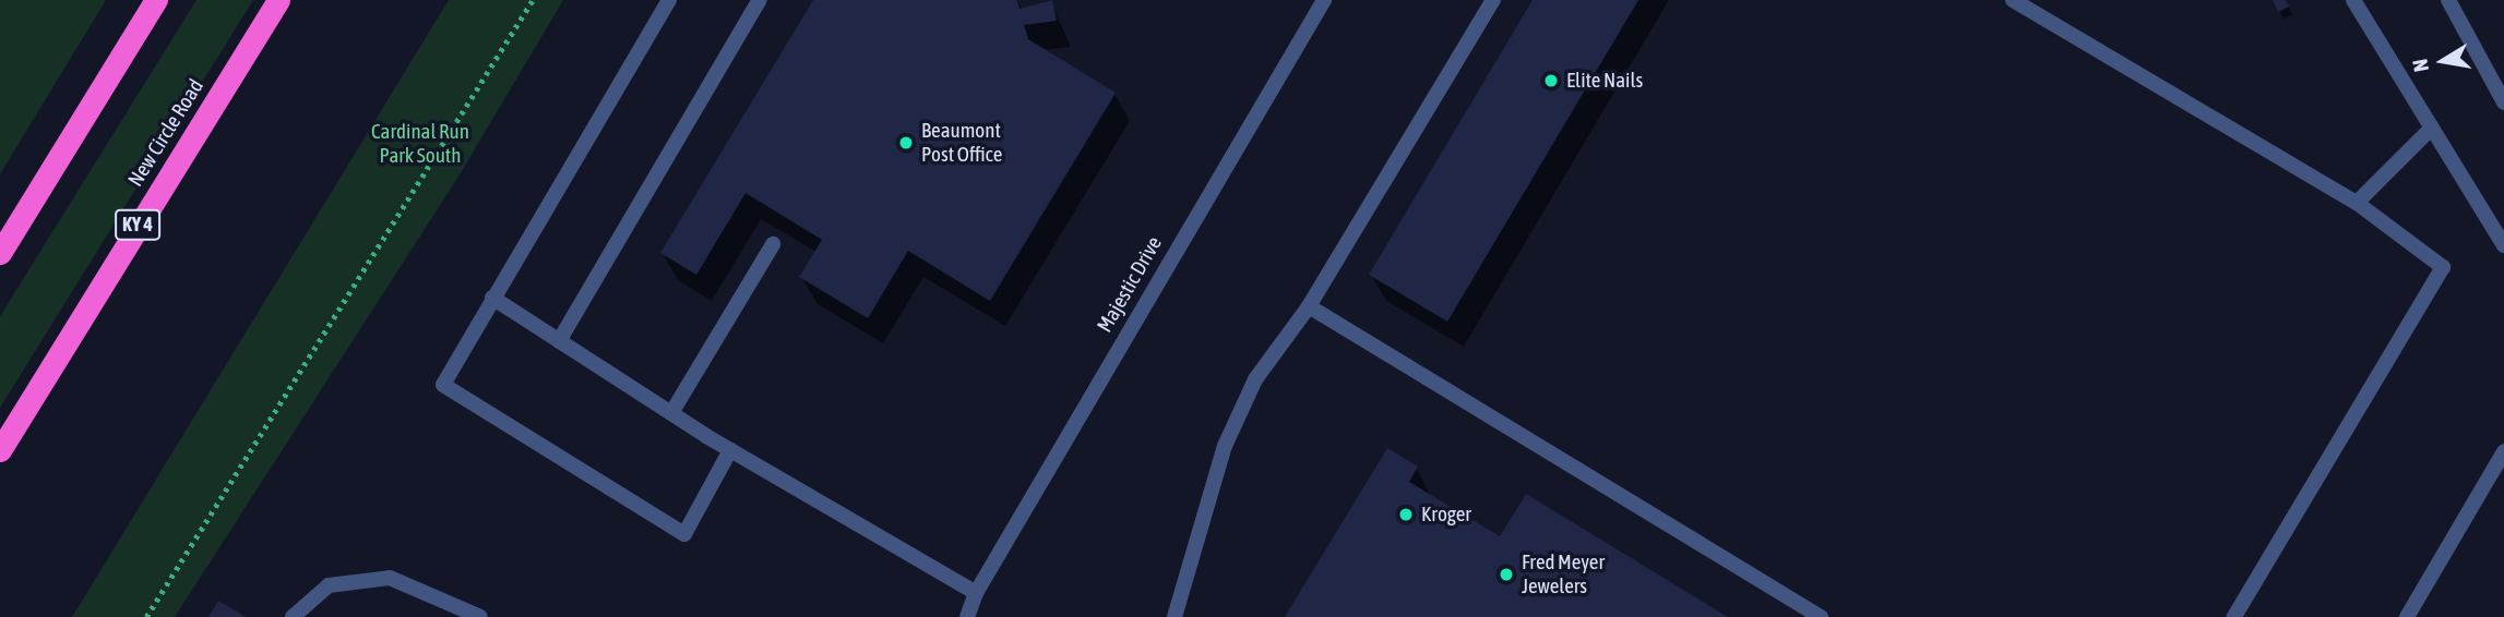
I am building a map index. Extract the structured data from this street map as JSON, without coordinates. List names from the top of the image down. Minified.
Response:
{"streets":{"highway":["New Circle Road","KY 4"],"street":["Majestic Drive"]},"parks":["Cardinal Run Park South"],"places":["Elite Nails","Beaumont Post Office","Kroger","Fred Meyer Jewelers"],"north":"left"}
